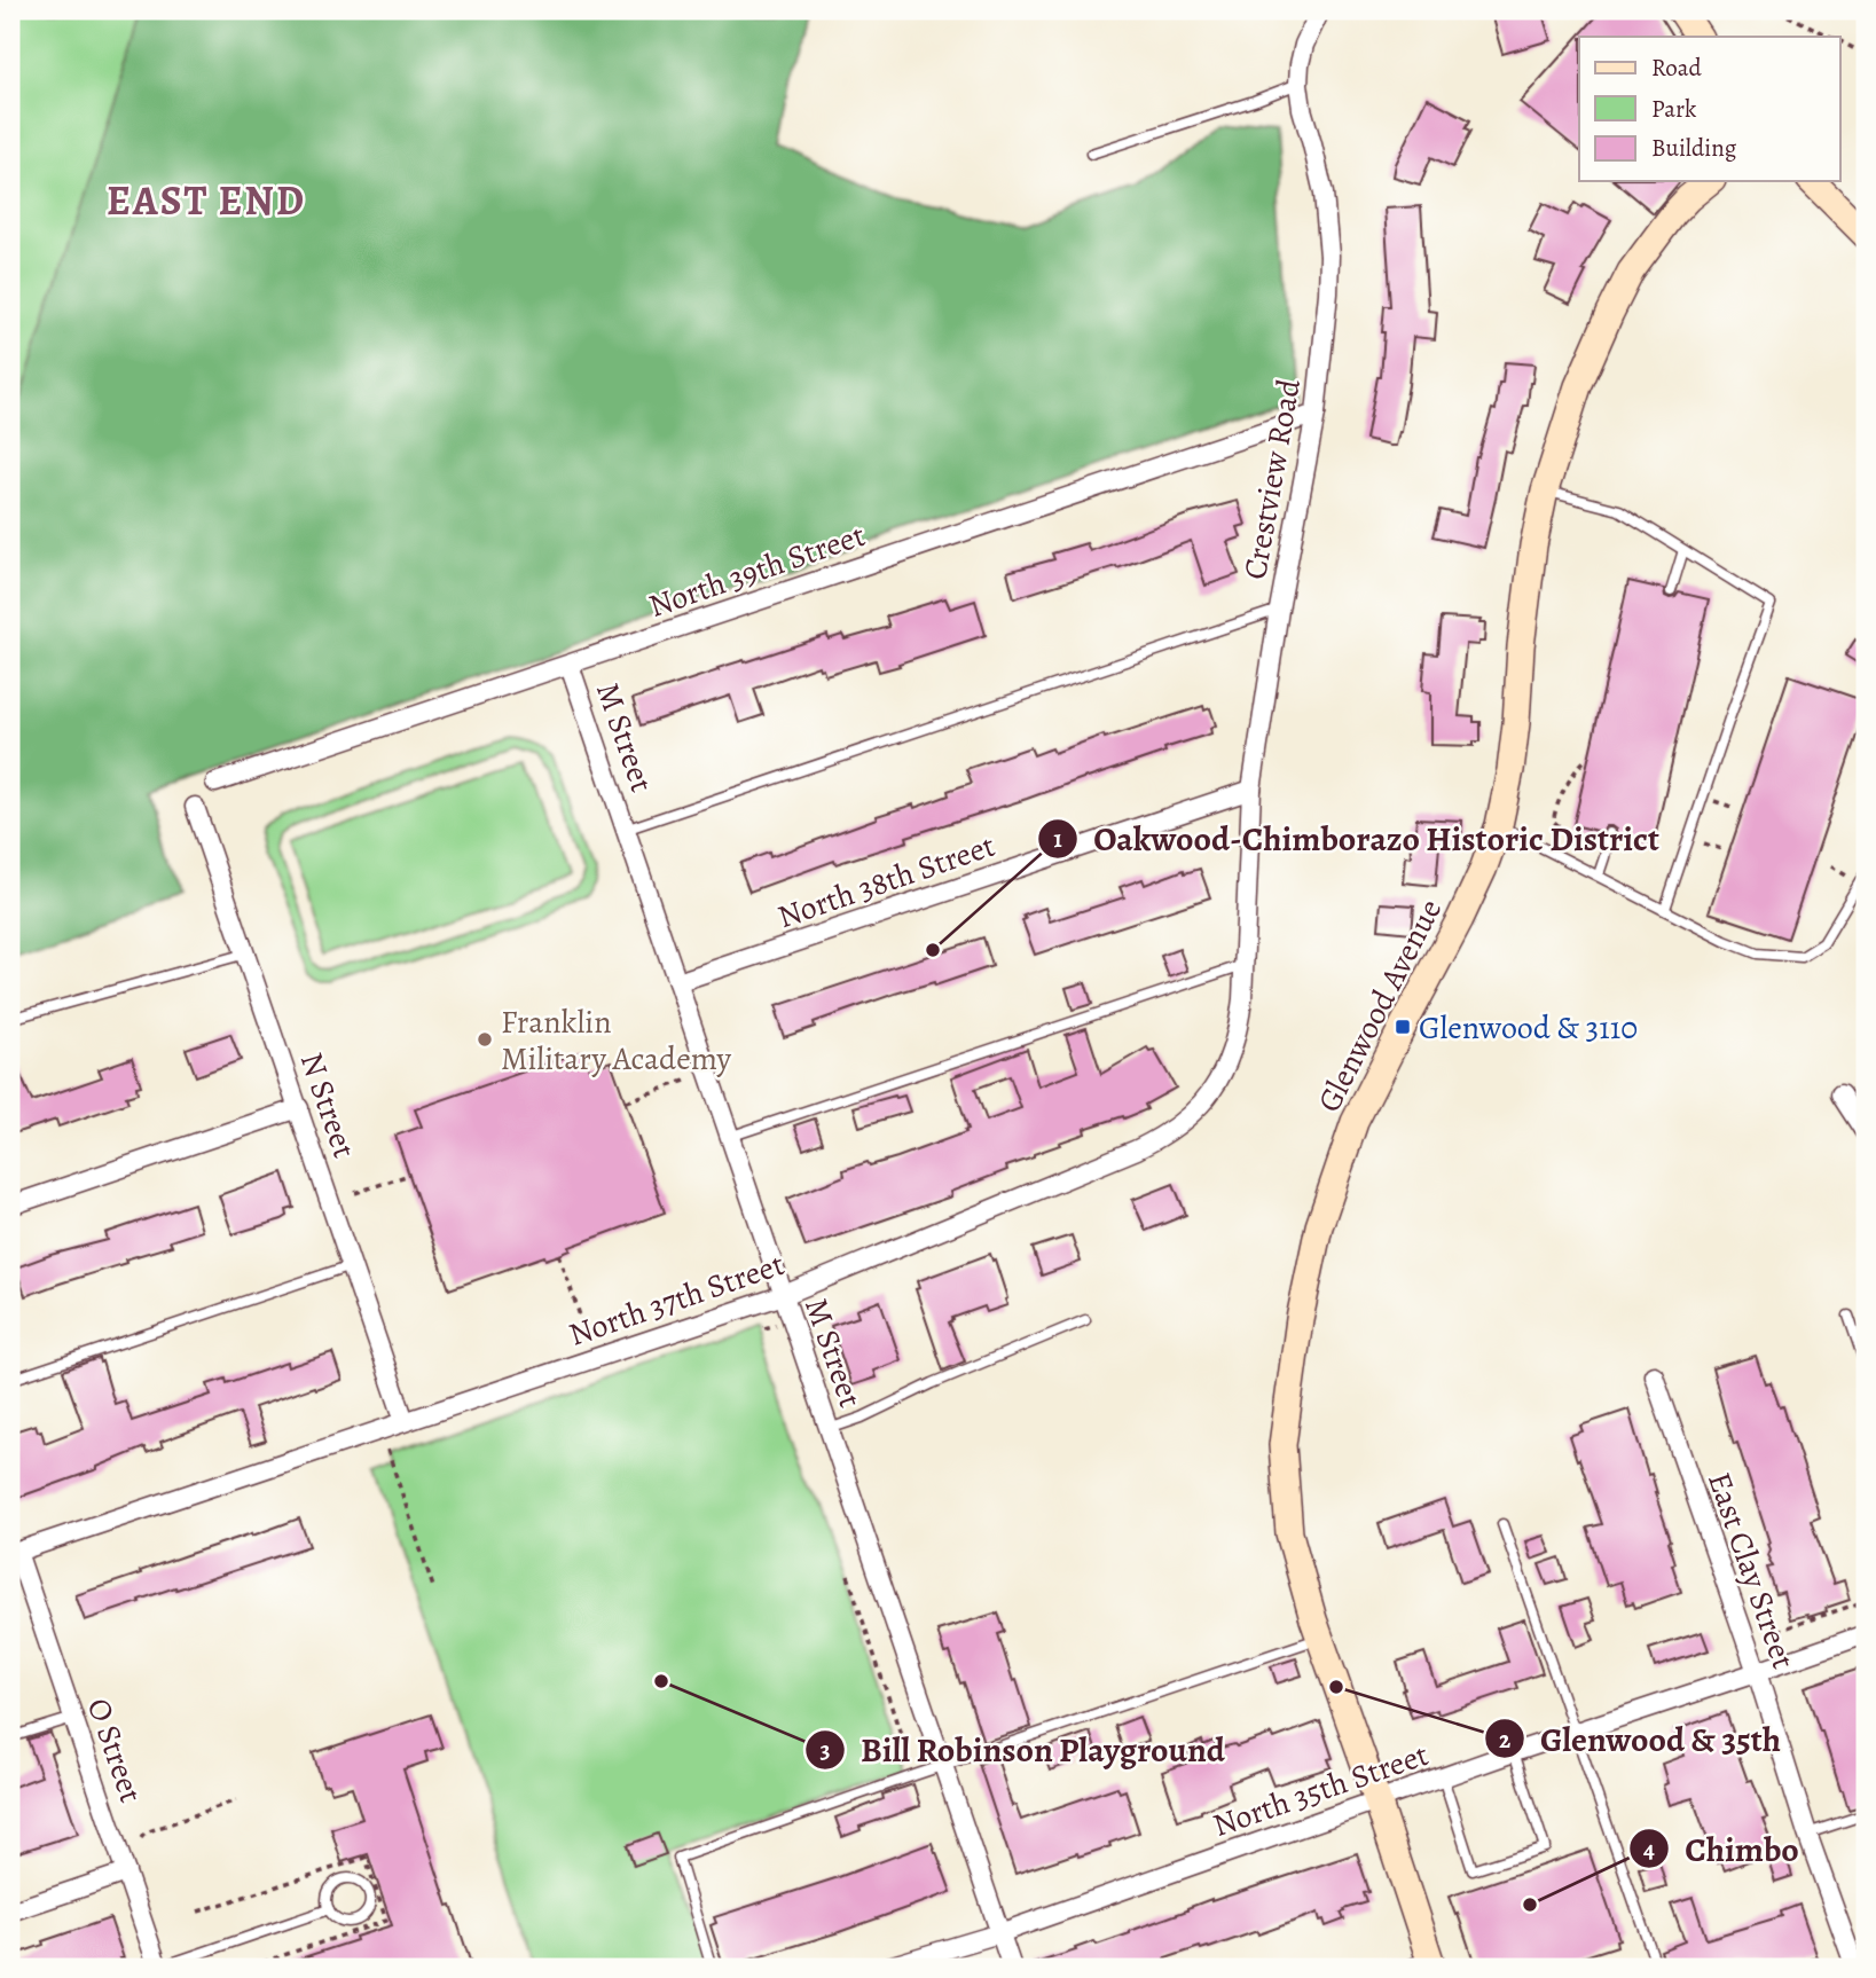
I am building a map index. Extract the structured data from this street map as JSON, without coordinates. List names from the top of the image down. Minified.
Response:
{"streets":{"street":["Crestview Road","North 39th Street","M Street","North 38th Street","Glenwood Avenue","N Street","North 37th Street","East Clay Street","O Street","North 35th Street"]},"crossings":[["Crestview Road","North 39th Street"],["Crestview Road","North 38th Street"],["Crestview Road","North 37th Street"],["North 39th Street","M Street"],["M Street","North 38th Street"],["M Street","North 37th Street"],["M Street","North 35th Street"],["Glenwood Avenue","North 35th Street"],["N Street","North 37th Street"],["North 37th Street","O Street"],["East Clay Street","North 35th Street"]],"districts":["EAST END"],"places":{"other":["Oakwood-Chimborazo Historic District","Franklin Military Academy","Bill Robinson Playground","Glenwood & 35th","Chimbo"],"transit":["Glenwood & 3110"]},"legend":["Road","Park","Building"]}
